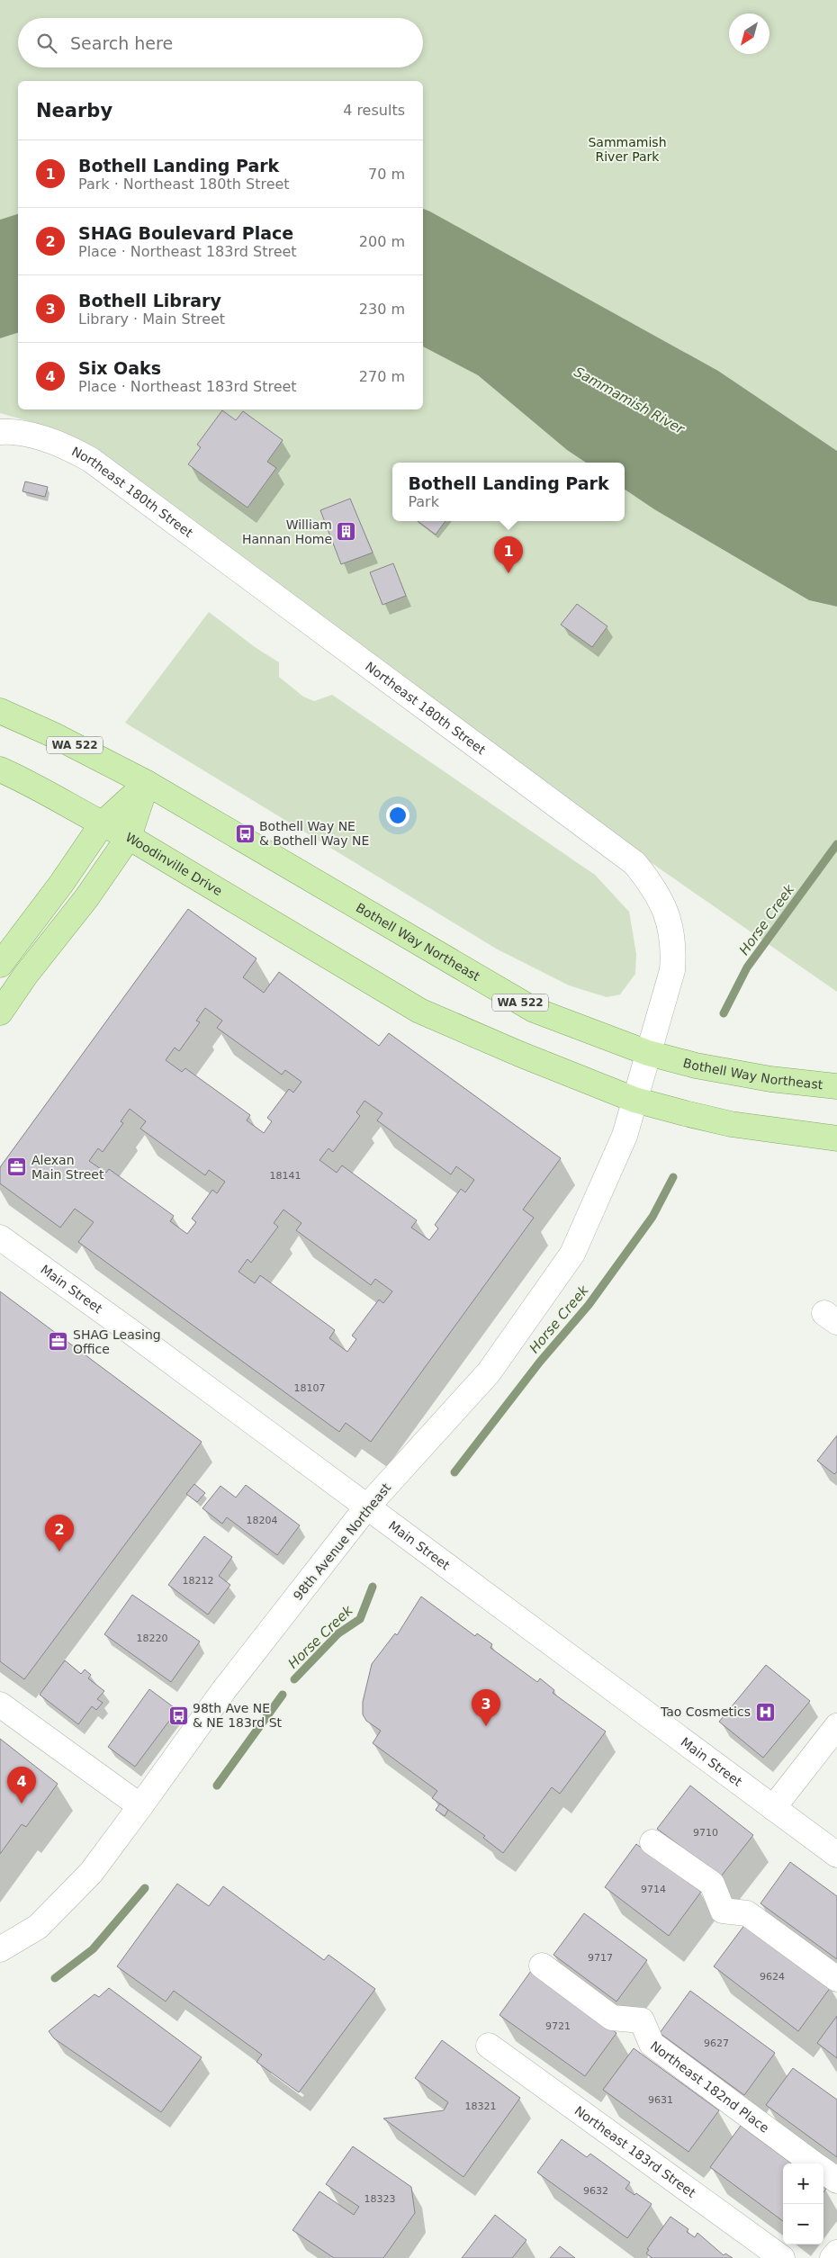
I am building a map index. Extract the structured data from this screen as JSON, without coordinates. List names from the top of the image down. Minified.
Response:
{"streets":{"main road":["WA 522","Woodinville Drive","Bothell Way Northeast"],"street":["Northeast 180th Street","Main Street","98th Avenue Northeast","Northeast 182nd Place","Northeast 183rd Street"]},"crossings":[["Northeast 180th Street","Woodinville Drive"],["Northeast 180th Street","Bothell Way Northeast"],["Northeast 180th Street","98th Avenue Northeast"],["WA 522","Bothell Way Northeast"],["Woodinville Drive","98th Avenue Northeast"],["Main Street","98th Avenue Northeast"]],"water":["Sammamish River","Horse Creek"],"parks":["Sammamish River Park"],"places":{"building":["William Hannan Home"],"bus stop":["Bothell Way NE & Bothell Way NE","98th Ave NE & NE 183rd St"],"office":["Alexan Main Street","SHAG Leasing Office"],"hospital":["Tao Cosmetics"]},"house_numbers":["18141","18107","18204","18212","18220","9710","9714","9717","9624","9721","9627","9631","18321","9632","18323"],"north":"bottom left","page":{"search":"Search here","heading":["Nearby","4 results"],"list":[{"mark":"1","name":"Bothell Landing Park","note":"Park · Northeast 180th Street","value":"70 m"},{"mark":"2","name":"SHAG Boulevard Place","note":"Place · Northeast 183rd Street","value":"200 m"},{"mark":"3","name":"Bothell Library","note":"Library · Main Street","value":"230 m"},{"mark":"4","name":"Six Oaks","note":"Place · Northeast 183rd Street","value":"270 m"}],"popup":["Bothell Landing Park","Park"],"pins":["1","2","3","4"],"map_buttons":["+","−"]}}
